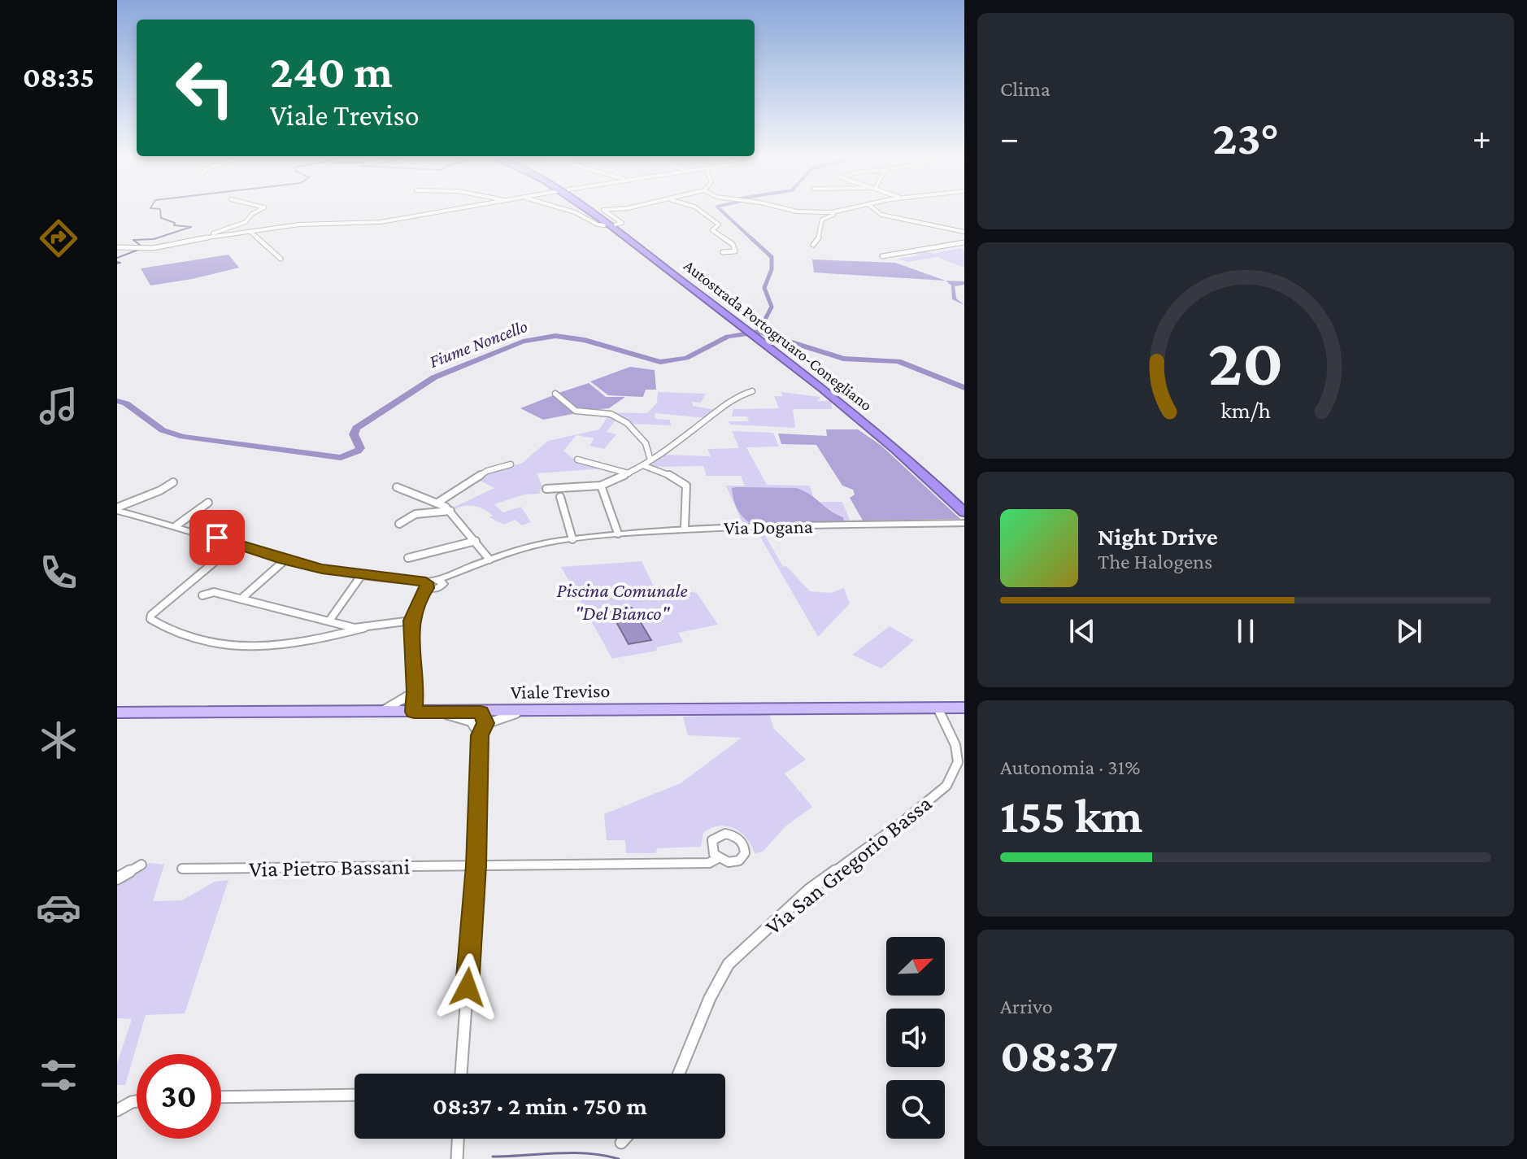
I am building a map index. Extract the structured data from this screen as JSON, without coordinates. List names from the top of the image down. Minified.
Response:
{"streets":{"highway":["Autostrada Portogruaro-Conegliano"],"main road":["Viale Treviso"],"street":["Via Dogana","Via San Gregorio Bassa","Via Pietro Bassani"]},"crossings":[["Viale Treviso","Via San Gregorio Bassa"]],"water":["Fiume Noncello"],"parks":["Piscina Comunale \"Del Bianco\""],"north":"top right","page":{"tabs":"08:35","tile":["Clima",["Autonomia · 31%","155 km"],["Arrivo","08:37"]],"turn":["240 m","Viale Treviso"],"heat":["−","23°","+"],"song":["Night Drive","The Halogens"],"limit":"30","trip":"08:37 · 2 min · 750 m","gauge":["20","km/h"]}}
